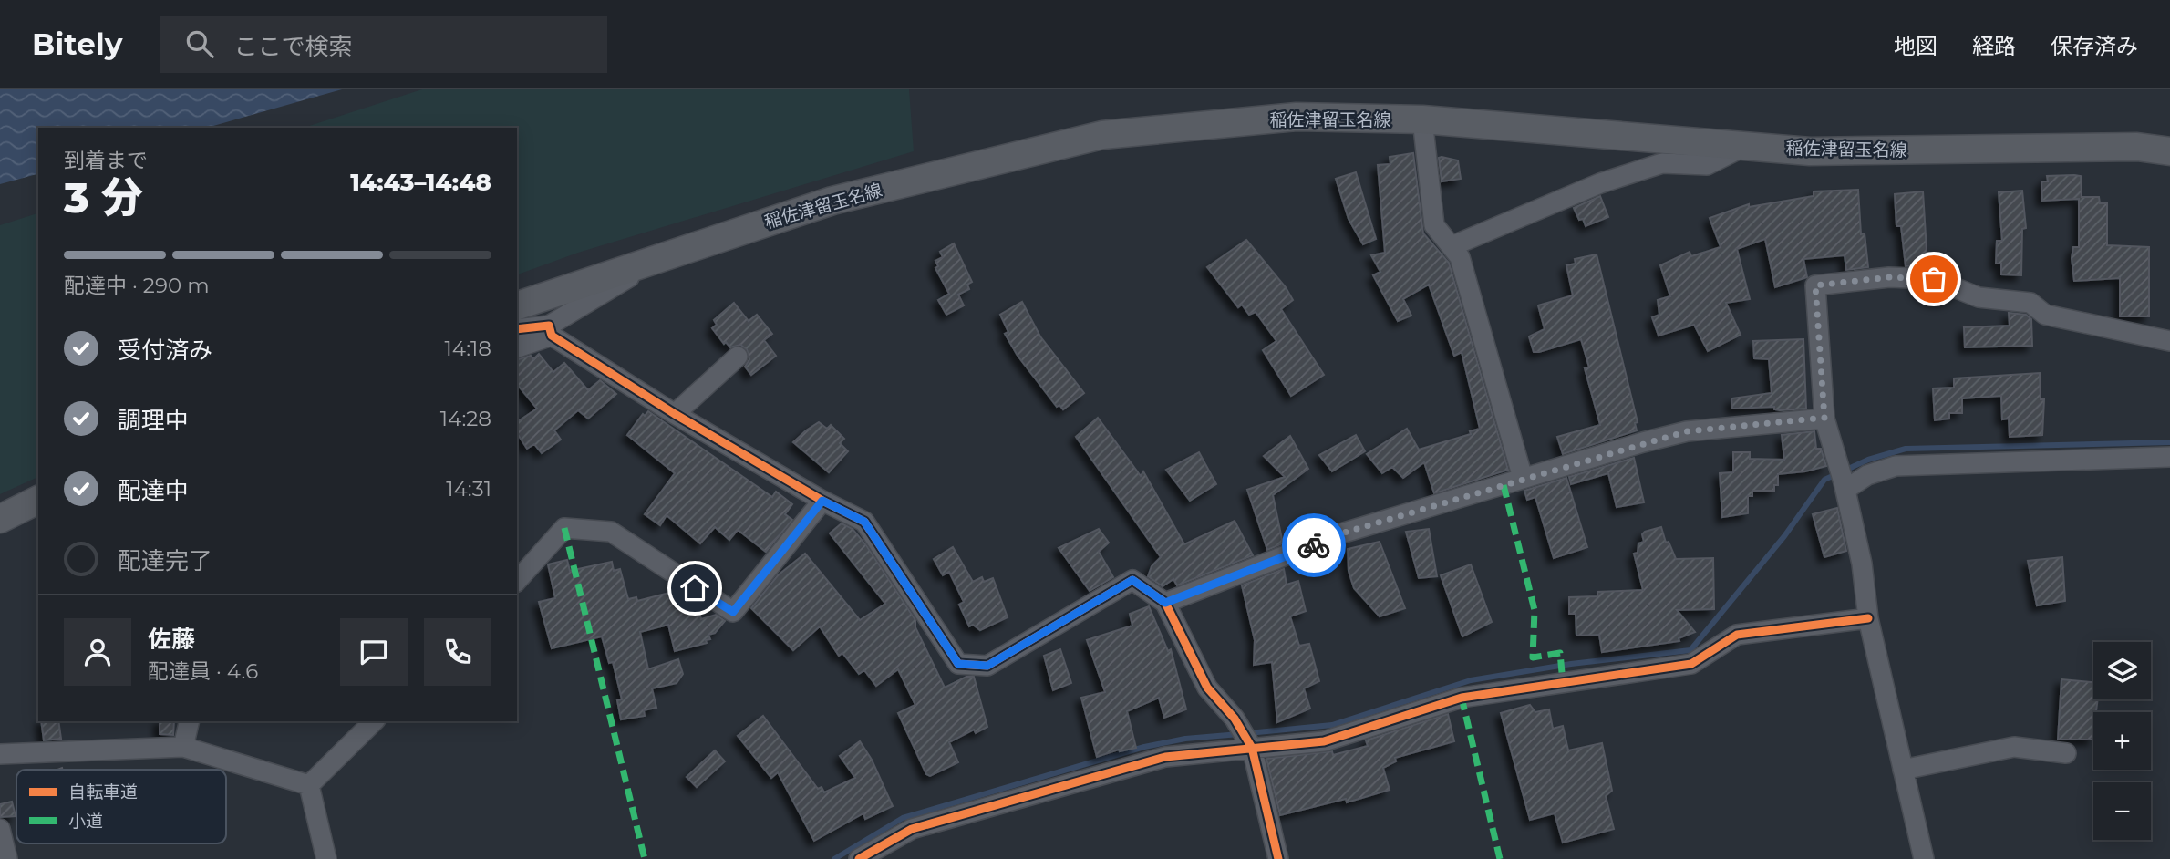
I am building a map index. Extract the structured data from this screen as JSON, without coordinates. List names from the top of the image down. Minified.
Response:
{"streets":{"main road":["稲佐津留玉名線"]},"legend":["自転車道","小道"],"page":{"header":"Bitely","search":"ここで検索","nav":["地図","経路","保存済み"],"heading":["3 分","到着まで","14:43–14:48"],"panel":["佐藤","配達員 · 4.6"],"bar":"配達中 · 290 m","list":[["受付済み","14:18"],["調理中","14:28"],["配達中","14:31"],"配達完了"],"map_buttons":["+","−"]}}
